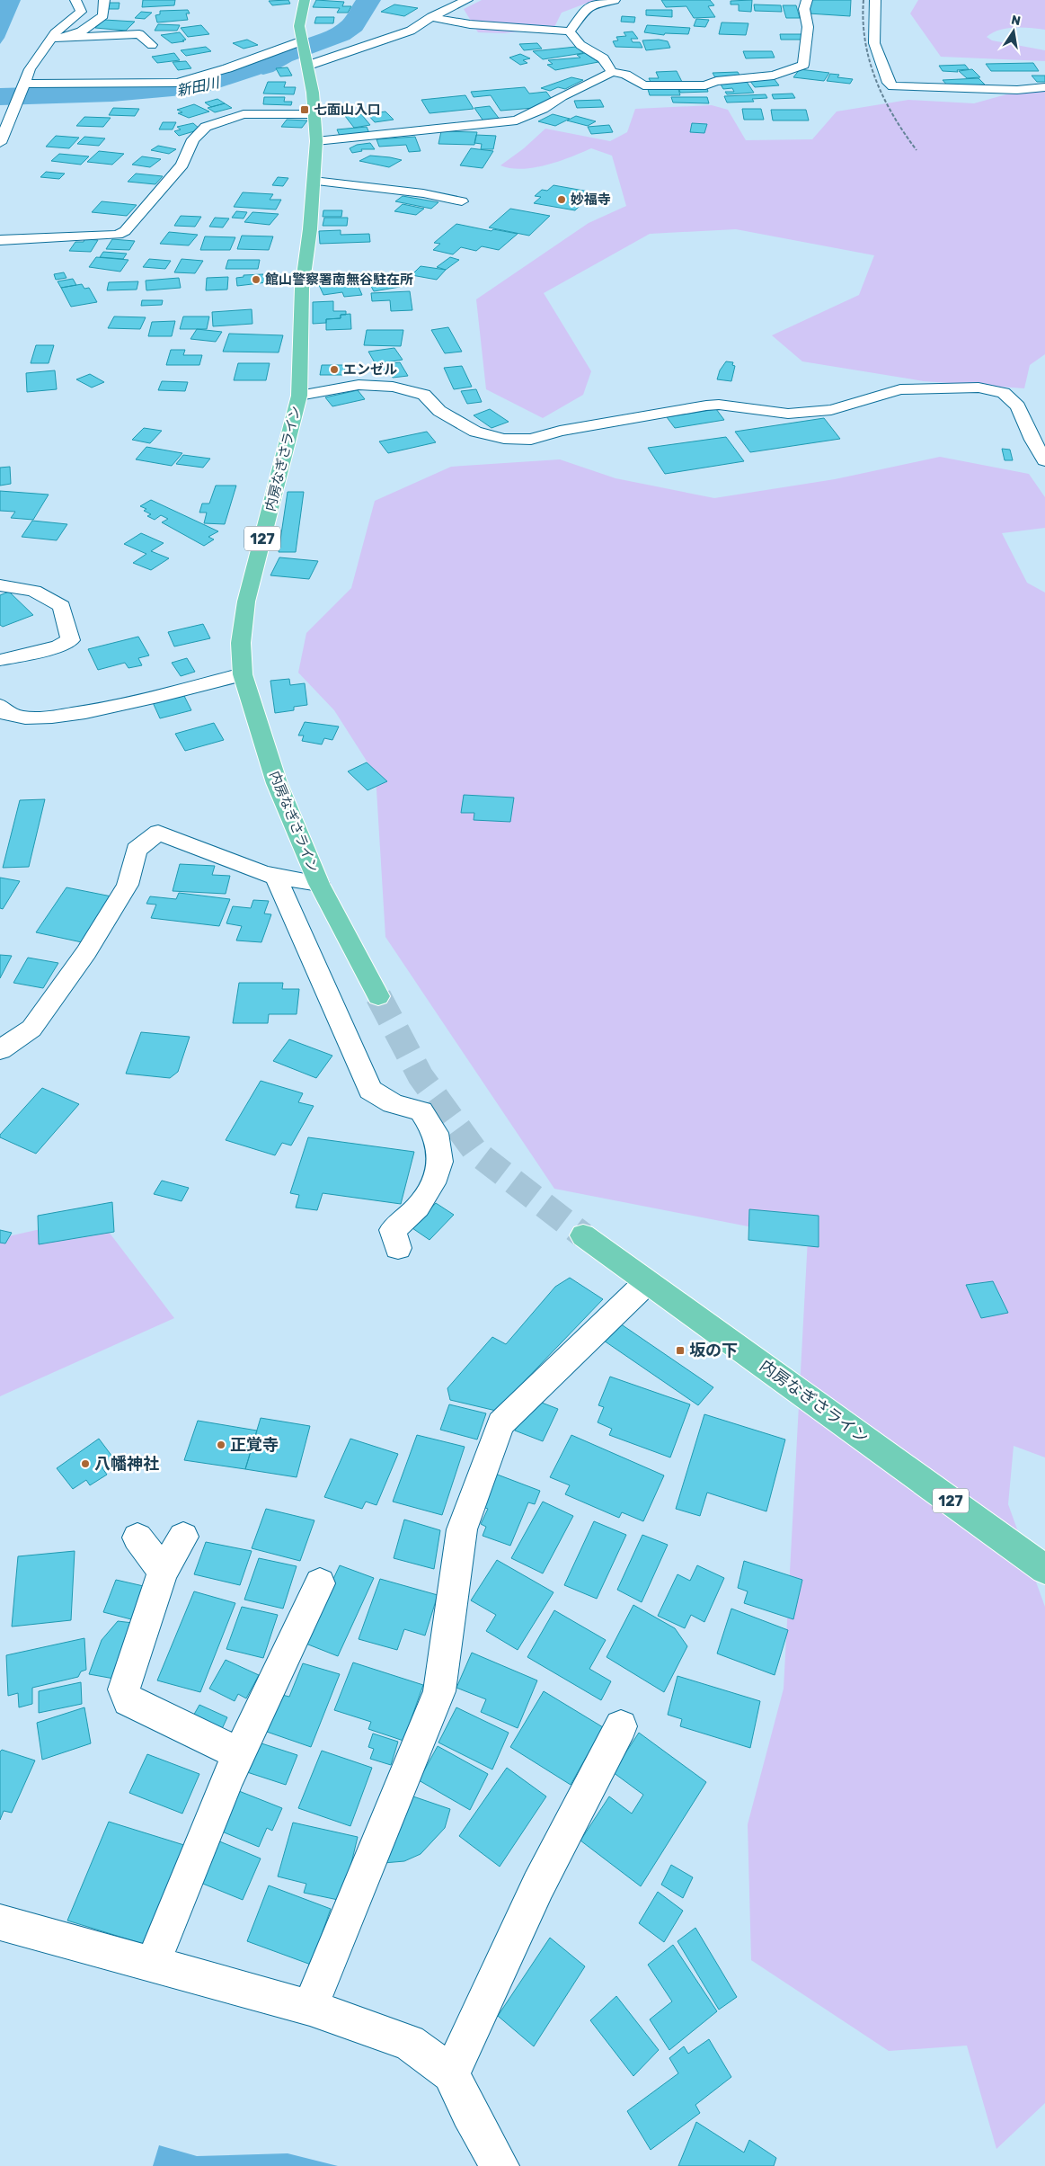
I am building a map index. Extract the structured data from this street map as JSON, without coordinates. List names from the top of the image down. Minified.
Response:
{"streets":{"highway":["内房なぎさライン","127"]},"water":["新田川"],"places":{"transit":["七面山入口","坂の下"],"other":["妙福寺","館山警察署南無谷駐在所","エンゼル","正覚寺","八幡神社"]},"north":"top"}
